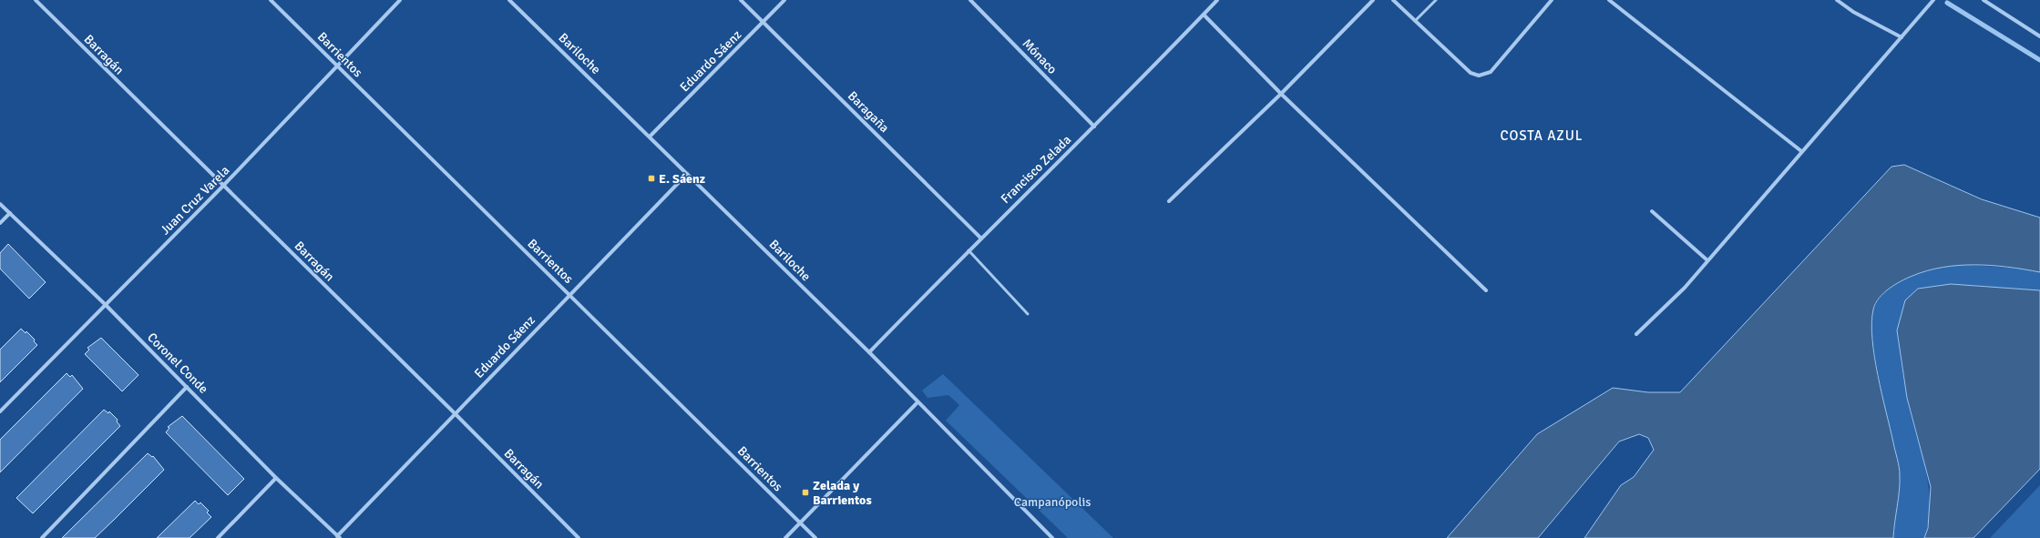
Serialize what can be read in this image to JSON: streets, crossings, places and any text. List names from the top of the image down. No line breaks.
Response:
{"streets":{"street":["Bariloche","Barragán","Barrientos","Mónaco","Eduardo Sáenz","Baragaña","Francisco Zelada","Juan Cruz Varela","Coronel Conde"]},"crossings":[["Bariloche","Eduardo Sáenz"],["Bariloche","Francisco Zelada"],["Barragán","Eduardo Sáenz"],["Barragán","Juan Cruz Varela"],["Barrientos","Eduardo Sáenz"],["Barrientos","Juan Cruz Varela"],["Mónaco","Francisco Zelada"],["Eduardo Sáenz","Baragaña"],["Eduardo Sáenz","Coronel Conde"],["Baragaña","Francisco Zelada"],["Juan Cruz Varela","Coronel Conde"]],"districts":["COSTA AZUL"],"parks":["Campanópolis"],"places":{"transit":["E. Sáenz","Zelada y Barrientos"]}}
